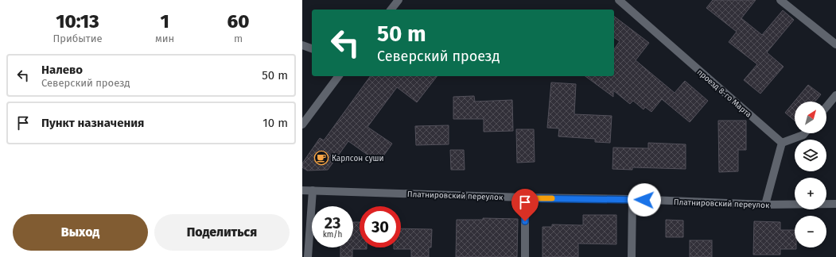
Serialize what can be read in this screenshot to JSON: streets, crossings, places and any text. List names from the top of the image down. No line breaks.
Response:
{"streets":{"street":["проезд 8-го Марта","Платнировский переулок"]},"places":{"cafe":["Карлсон суши"]},"north":"top right","page":{"eta":["10:13","Прибытие","1","мин","60","m"],"turn":["50 m","Северский проезд"],"list":[{"name":"Налево","note":"Северский проезд","value":"50 m"},{"name":"Пункт назначения","value":"10 m"}],"map_buttons":["+","−"],"speed":"23 km/h","limit":"30","buttons":["Выход","Поделиться"]}}
